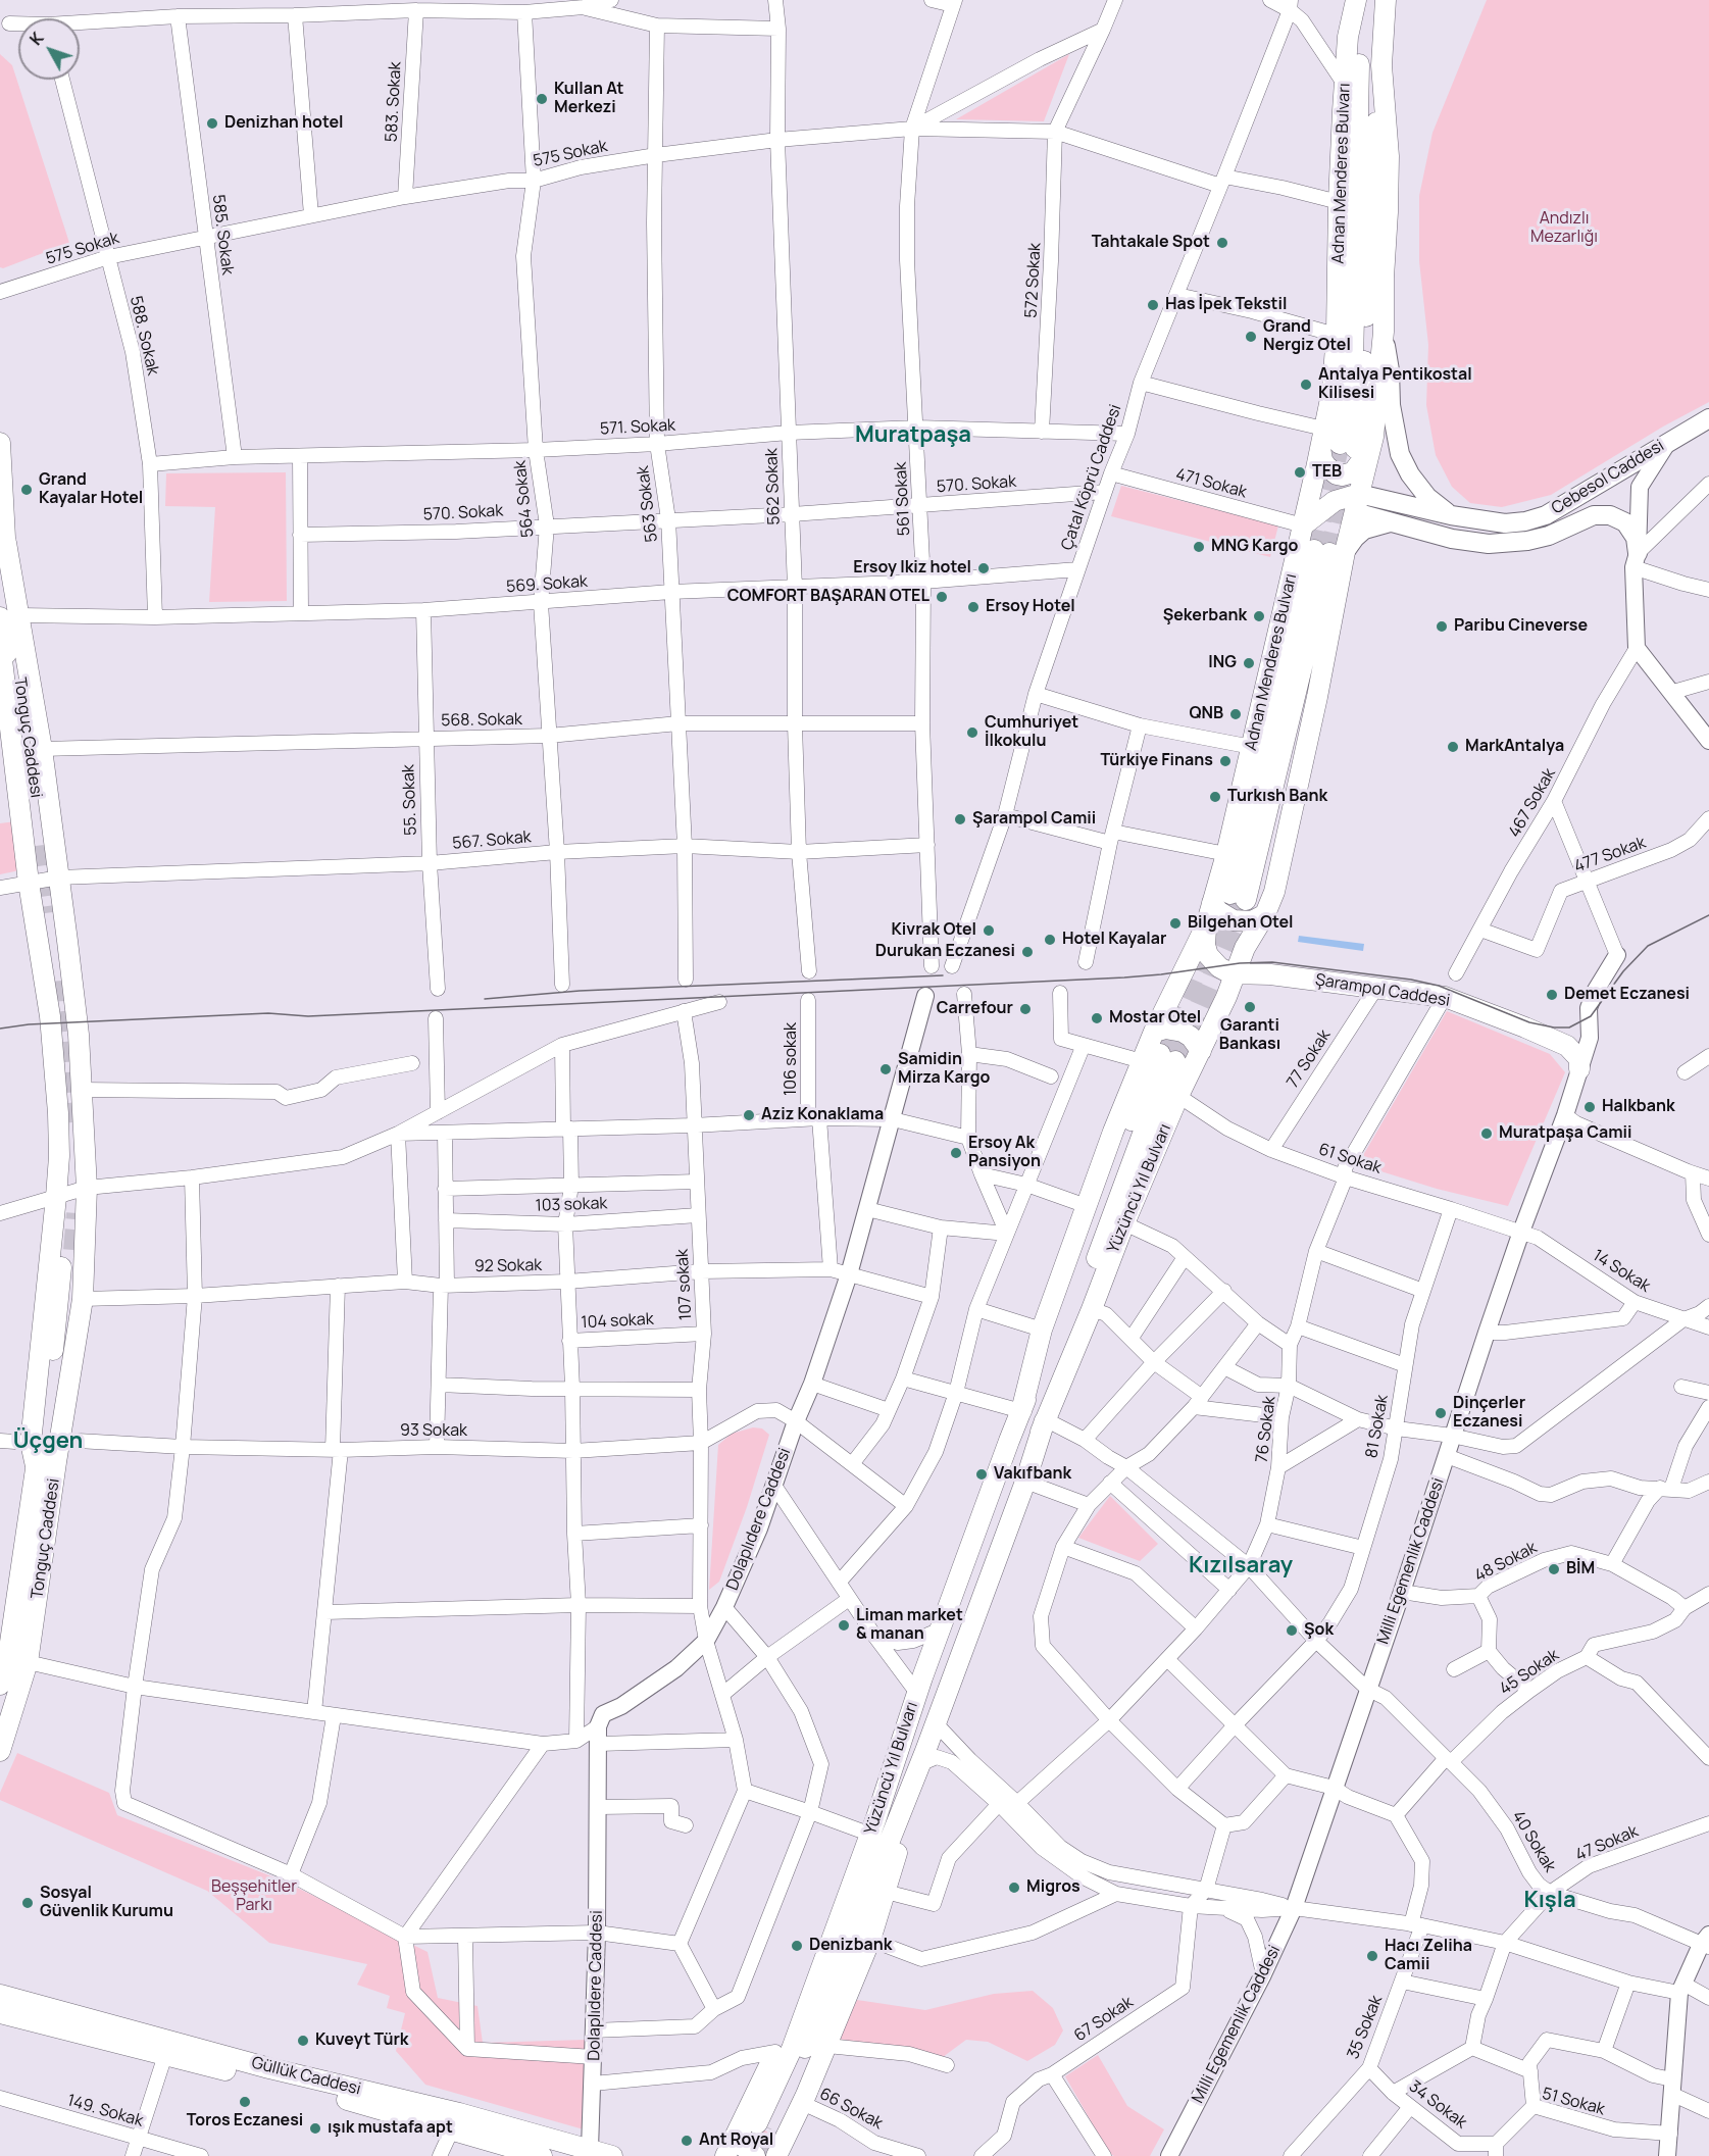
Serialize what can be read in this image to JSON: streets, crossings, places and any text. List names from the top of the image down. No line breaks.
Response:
{"streets":{"main road":["Adnan Menderes Bulvarı","Cebesol Caddesi","Tonguç Caddesi","Şarampol Caddesi","Yüzüncü Yıl Bulvarı","Güllük Caddesi"],"street":["583. Sokak","575 Sokak","585. Sokak","572 Sokak","588. Sokak","571. Sokak","Çatal Köprü Caddesi","471 Sokak","570. Sokak","562 Sokak","564 Sokak","561 Sokak","563 Sokak","569. Sokak","568. Sokak","55. Sokak","467 Sokak","567. Sokak","477 Sokak","106 sokak","77 Sokak","61 Sokak","103 sokak","92 Sokak","14 Sokak","107 sokak","104 sokak","81 Sokak","76 Sokak","93 Sokak","Dolaplıdere Caddesi","Milli Egemenlik Caddesi","48 Sokak","45 Sokak","40 Sokak","47 Sokak","67 Sokak","35 Sokak","51 Sokak","34 Sokak","66 Sokak","149. Sokak"]},"crossings":[["583. Sokak","575 Sokak"],["575 Sokak","585. Sokak"],["575 Sokak","588. Sokak"],["575 Sokak","562 Sokak"],["575 Sokak","564 Sokak"],["575 Sokak","561 Sokak"],["575 Sokak","563 Sokak"],["Adnan Menderes Bulvarı","Cebesol Caddesi"],["Adnan Menderes Bulvarı","471 Sokak"],["Adnan Menderes Bulvarı","Yüzüncü Yıl Bulvarı"],["585. Sokak","571. Sokak"],["572 Sokak","571. Sokak"],["588. Sokak","571. Sokak"],["588. Sokak","569. Sokak"],["571. Sokak","Çatal Köprü Caddesi"],["571. Sokak","562 Sokak"],["571. Sokak","564 Sokak"],["571. Sokak","561 Sokak"],["571. Sokak","563 Sokak"],["Çatal Köprü Caddesi","471 Sokak"],["Çatal Köprü Caddesi","570. Sokak"],["Çatal Köprü Caddesi","569. Sokak"],["570. Sokak","562 Sokak"],["570. Sokak","564 Sokak"],["570. Sokak","561 Sokak"],["570. Sokak","563 Sokak"],["562 Sokak","569. Sokak"],["562 Sokak","568. Sokak"],["562 Sokak","567. Sokak"],["564 Sokak","569. Sokak"],["564 Sokak","568. Sokak"],["564 Sokak","567. Sokak"],["561 Sokak","569. Sokak"],["561 Sokak","568. Sokak"],["561 Sokak","567. Sokak"],["563 Sokak","569. Sokak"],["563 Sokak","568. Sokak"],["563 Sokak","567. Sokak"],["569. Sokak","Tonguç Caddesi"],["569. Sokak","55. Sokak"],["568. Sokak","55. Sokak"],["55. Sokak","567. Sokak"],["467 Sokak","477 Sokak"],["Şarampol Caddesi","77 Sokak"],["Şarampol Caddesi","Yüzüncü Yıl Bulvarı"],["Şarampol Caddesi","76 Sokak"],["Şarampol Caddesi","Milli Egemenlik Caddesi"],["106 sokak","92 Sokak"],["77 Sokak","61 Sokak"],["61 Sokak","Yüzüncü Yıl Bulvarı"],["61 Sokak","14 Sokak"],["61 Sokak","81 Sokak"],["61 Sokak","76 Sokak"],["61 Sokak","Milli Egemenlik Caddesi"],["Yüzüncü Yıl Bulvarı","40 Sokak"],["103 sokak","107 sokak"],["92 Sokak","107 sokak"],["92 Sokak","Dolaplıdere Caddesi"],["14 Sokak","Milli Egemenlik Caddesi"],["107 sokak","104 sokak"],["107 sokak","93 Sokak"],["107 sokak","Dolaplıdere Caddesi"],["81 Sokak","40 Sokak"],["76 Sokak","40 Sokak"],["93 Sokak","Dolaplıdere Caddesi"],["Dolaplıdere Caddesi","Güllük Caddesi"],["Milli Egemenlik Caddesi","48 Sokak"],["Milli Egemenlik Caddesi","40 Sokak"],["48 Sokak","45 Sokak"],["45 Sokak","40 Sokak"],["45 Sokak","35 Sokak"],["40 Sokak","47 Sokak"],["35 Sokak","34 Sokak"],["51 Sokak","34 Sokak"]],"districts":["Muratpaşa","Üçgen","Kızılsaray","Kışla"],"parks":["Andızlı Mezarlığı","Beşşehitler Parkı"],"places":["Kullan At Merkezi","Denizhan hotel","Tahtakale Spot","Has İpek Tekstil","Grand Nergiz Otel","Antalya Pentikostal Kilisesi","TEB","Grand Kayalar Hotel","MNG Kargo","Ersoy Ikiz hotel","COMFORT BAŞARAN OTEL","Ersoy Hotel","Şekerbank","Paribu Cineverse","ING","QNB","Cumhuriyet İlkokulu","MarkAntalya","Türkiye Finans","Turkısh Bank","Şarampol Camii","Bilgehan Otel","Kivrak Otel","Hotel Kayalar","Durukan Eczanesi","Demet Eczanesi","Garanti Bankası","Carrefour","Mostar Otel","Samidin Mirza Kargo","Halkbank","Aziz Konaklama","Muratpaşa Camii","Ersoy Ak Pansiyon","Dinçerler Eczanesi","Vakıfbank","BİM","Liman market & manan","Şok","Migros","Sosyal Güvenlik Kurumu","Denizbank","Hacı Zeliha Camii","Kuveyt Türk","Toros Eczanesi","ışık mustafa apt","Ant Royal"],"north":"top left"}
